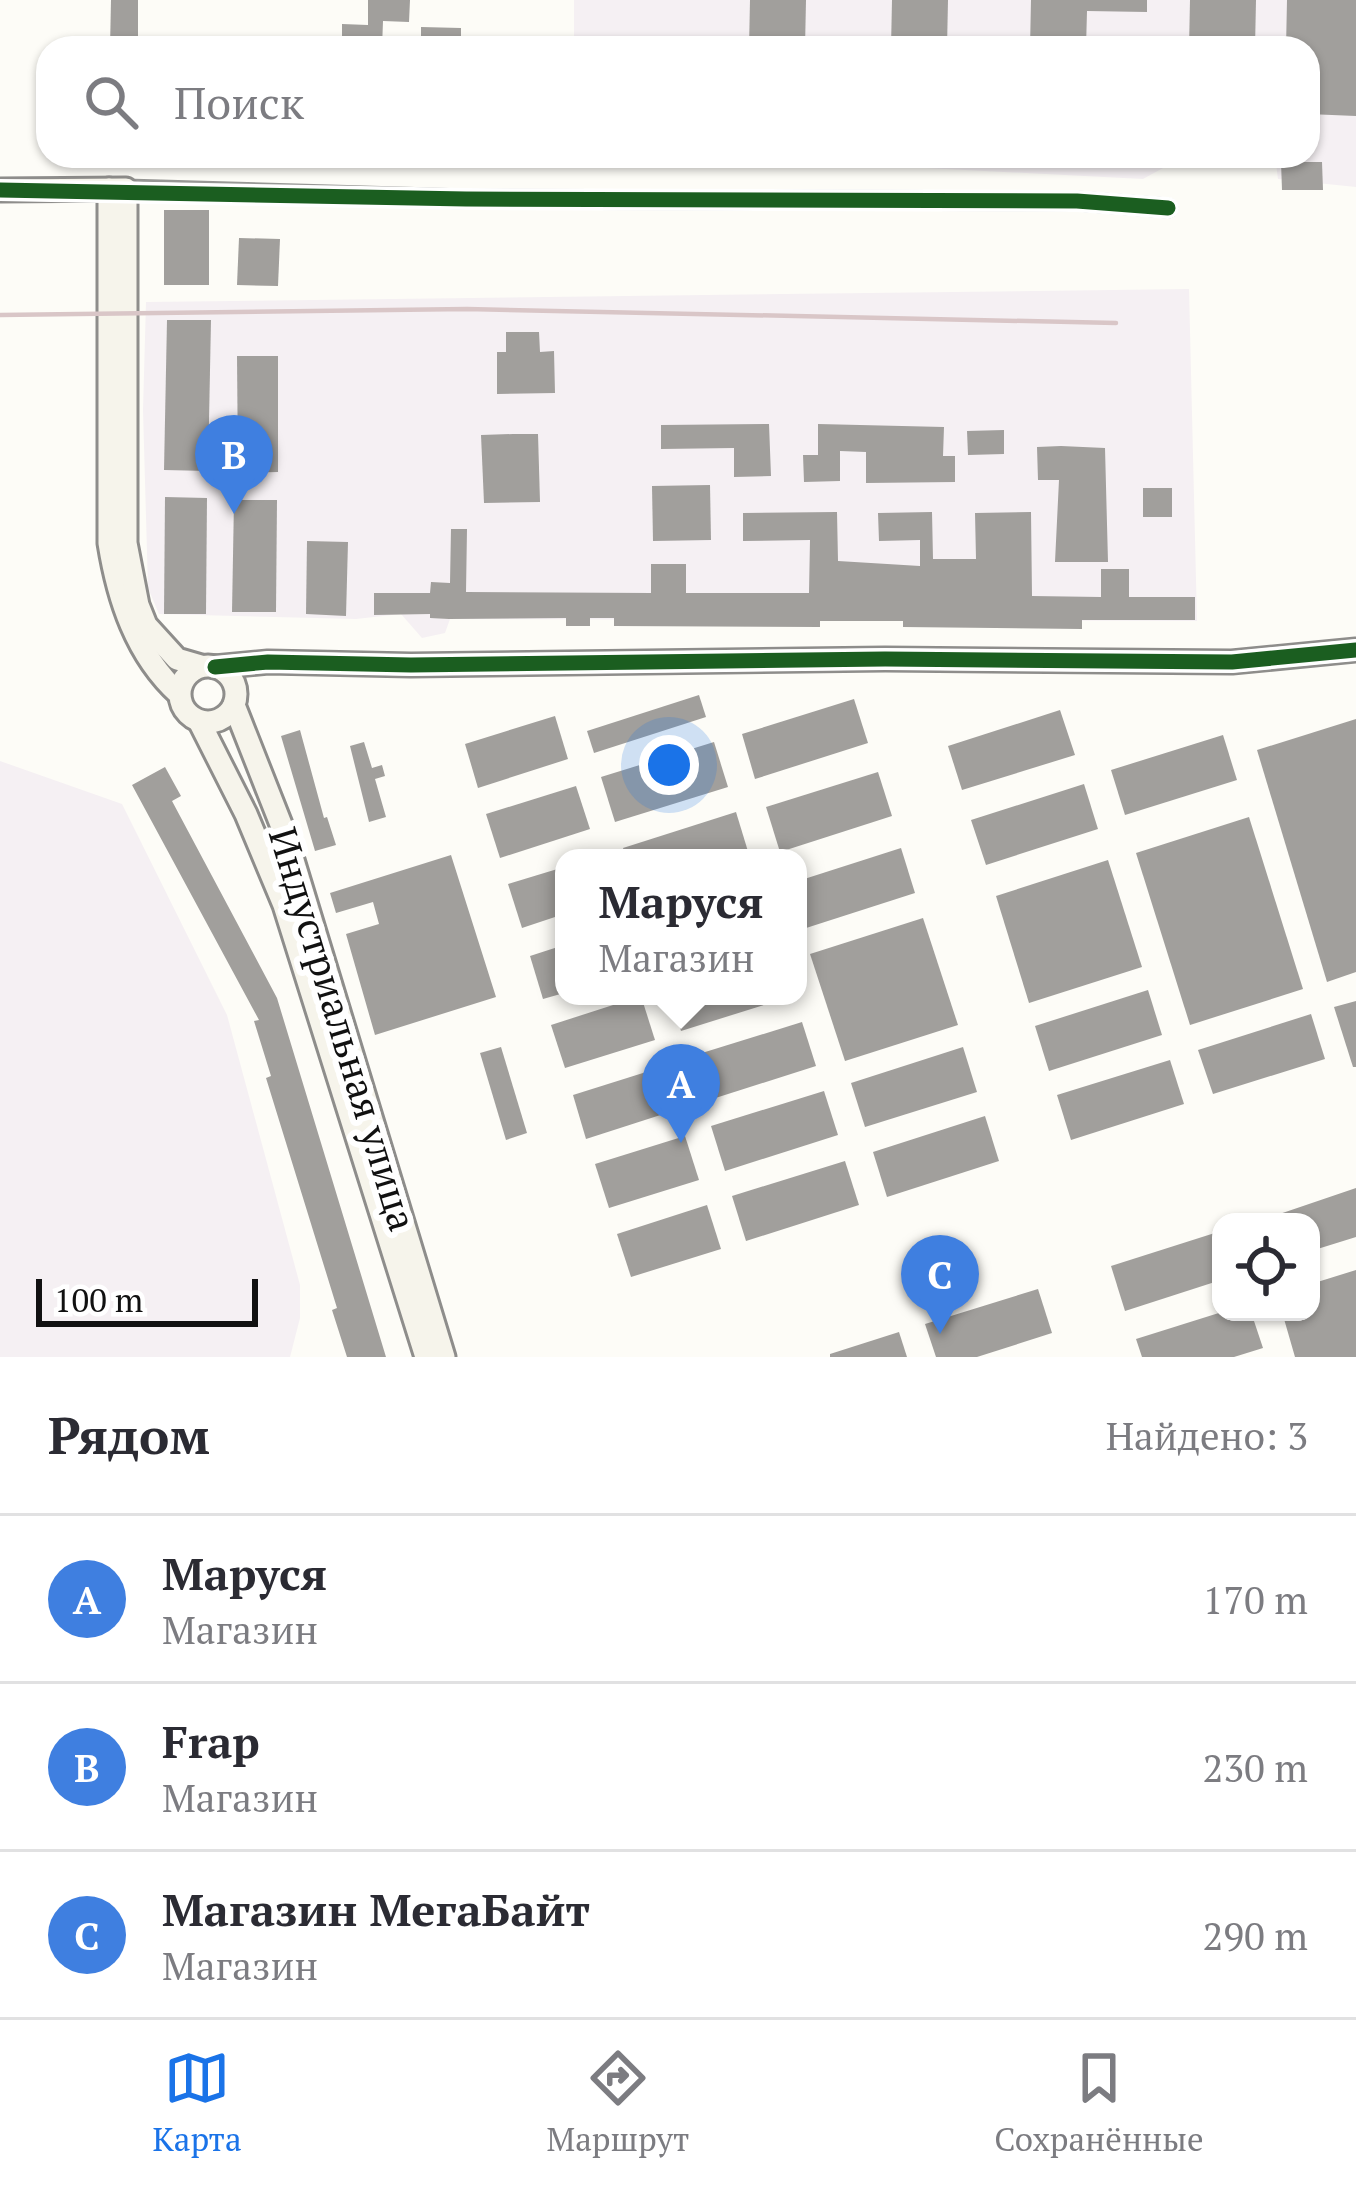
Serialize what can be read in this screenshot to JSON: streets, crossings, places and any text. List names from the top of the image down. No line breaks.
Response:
{"streets":{"street":["Индустриальная улица"]},"scale_bar":"100 m","page":{"search":"Поиск","pins":["B","A","C"],"popup":["Маруся","Магазин"],"scale":"100 m","heading":["Рядом","Найдено: 3"],"list":[{"mark":"A","name":"Маруся","note":"Магазин","value":"170 m"},{"mark":"B","name":"Frap","note":"Магазин","value":"230 m"},{"mark":"C","name":"Магазин МегаБайт","note":"Магазин","value":"290 m"}],"nav":["Карта","Маршрут","Сохранённые"]}}
